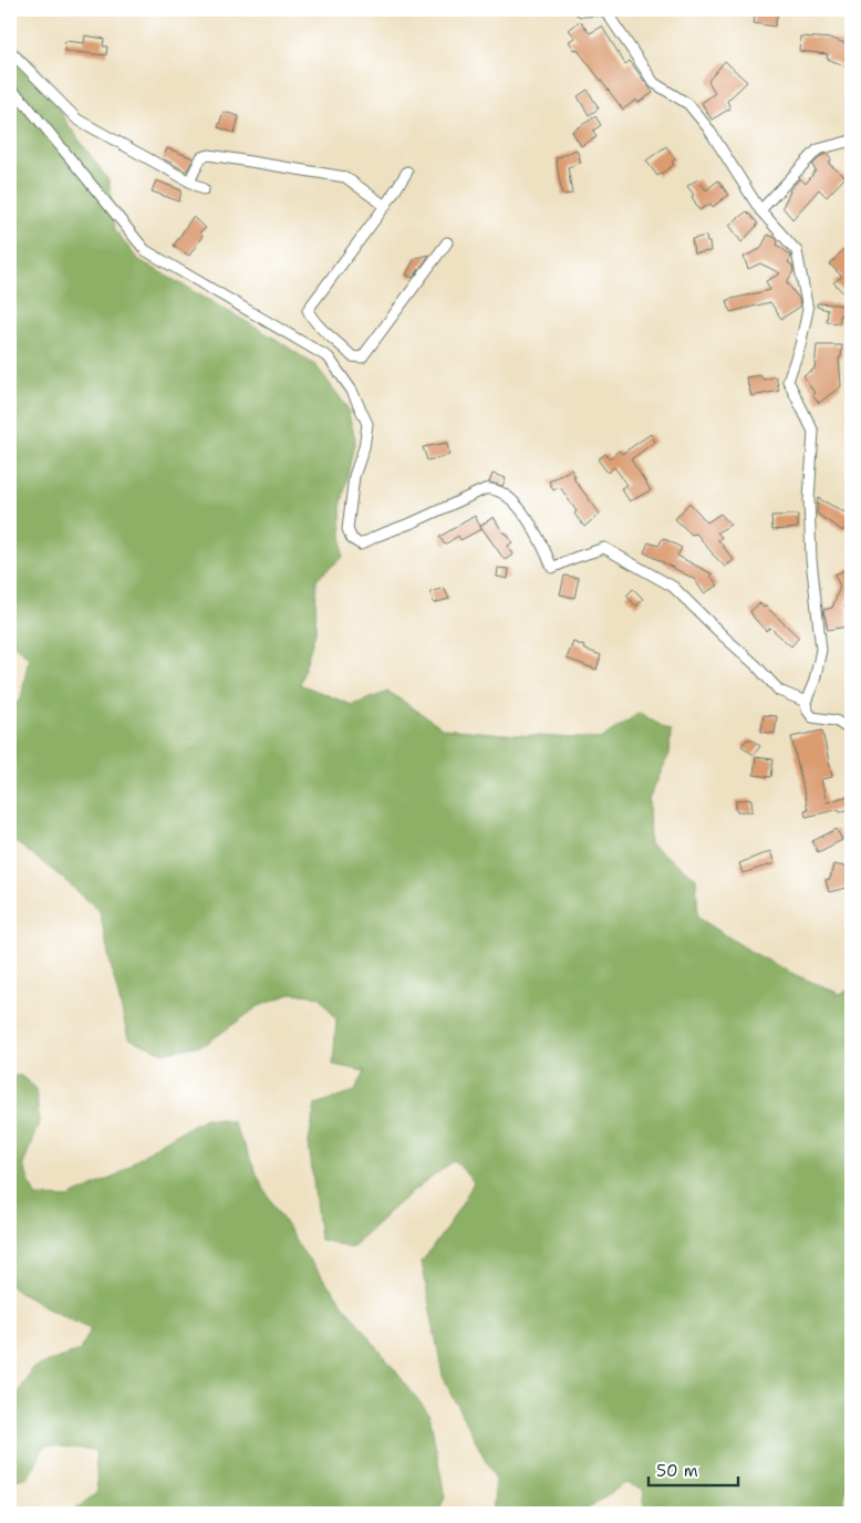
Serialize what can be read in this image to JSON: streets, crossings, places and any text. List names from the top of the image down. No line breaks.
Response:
{"scale_bar":"50 m"}
